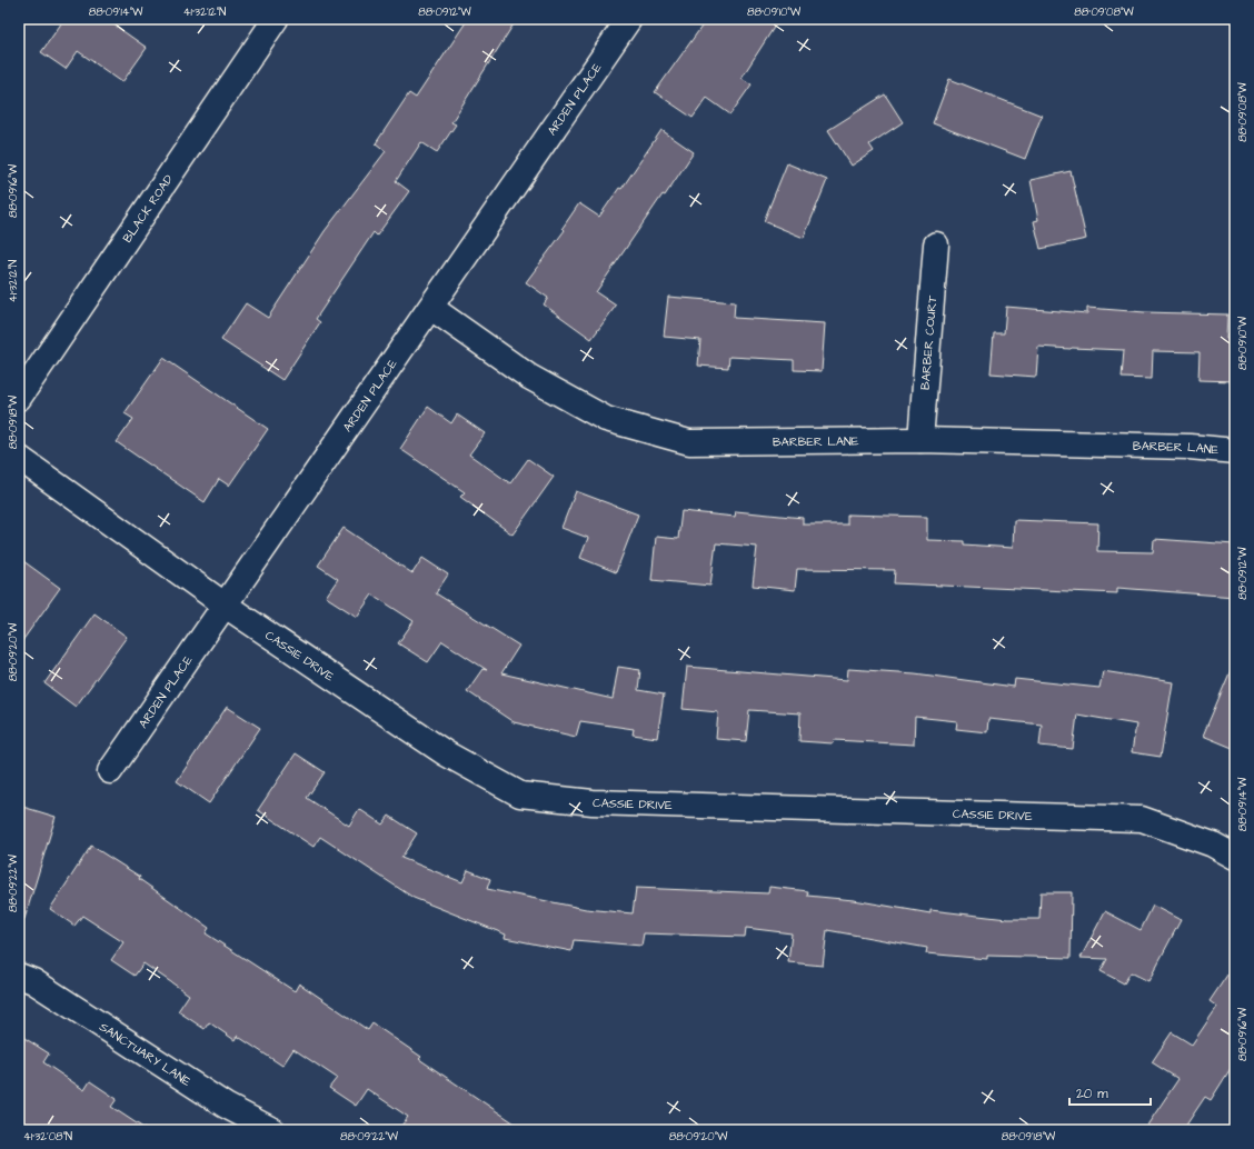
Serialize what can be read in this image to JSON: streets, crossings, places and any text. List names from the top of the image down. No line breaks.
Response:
{"streets":{"street":["ARDEN PLACE","BLACK ROAD","BARBER COURT","BARBER LANE","CASSIE DRIVE","SANCTUARY LANE"]},"crossings":[["ARDEN PLACE","BARBER LANE"],["ARDEN PLACE","CASSIE DRIVE"],["BARBER COURT","BARBER LANE"]],"scale_bar":"20 m","coordinates":["88°09'14\"W","41°32'12\"N","88°09'12\"W","88°09'10\"W","88°09'08\"W","88°09'16\"W","88°09'18\"W","88°09'20\"W","88°09'22\"W","41°32'08\"N"]}
